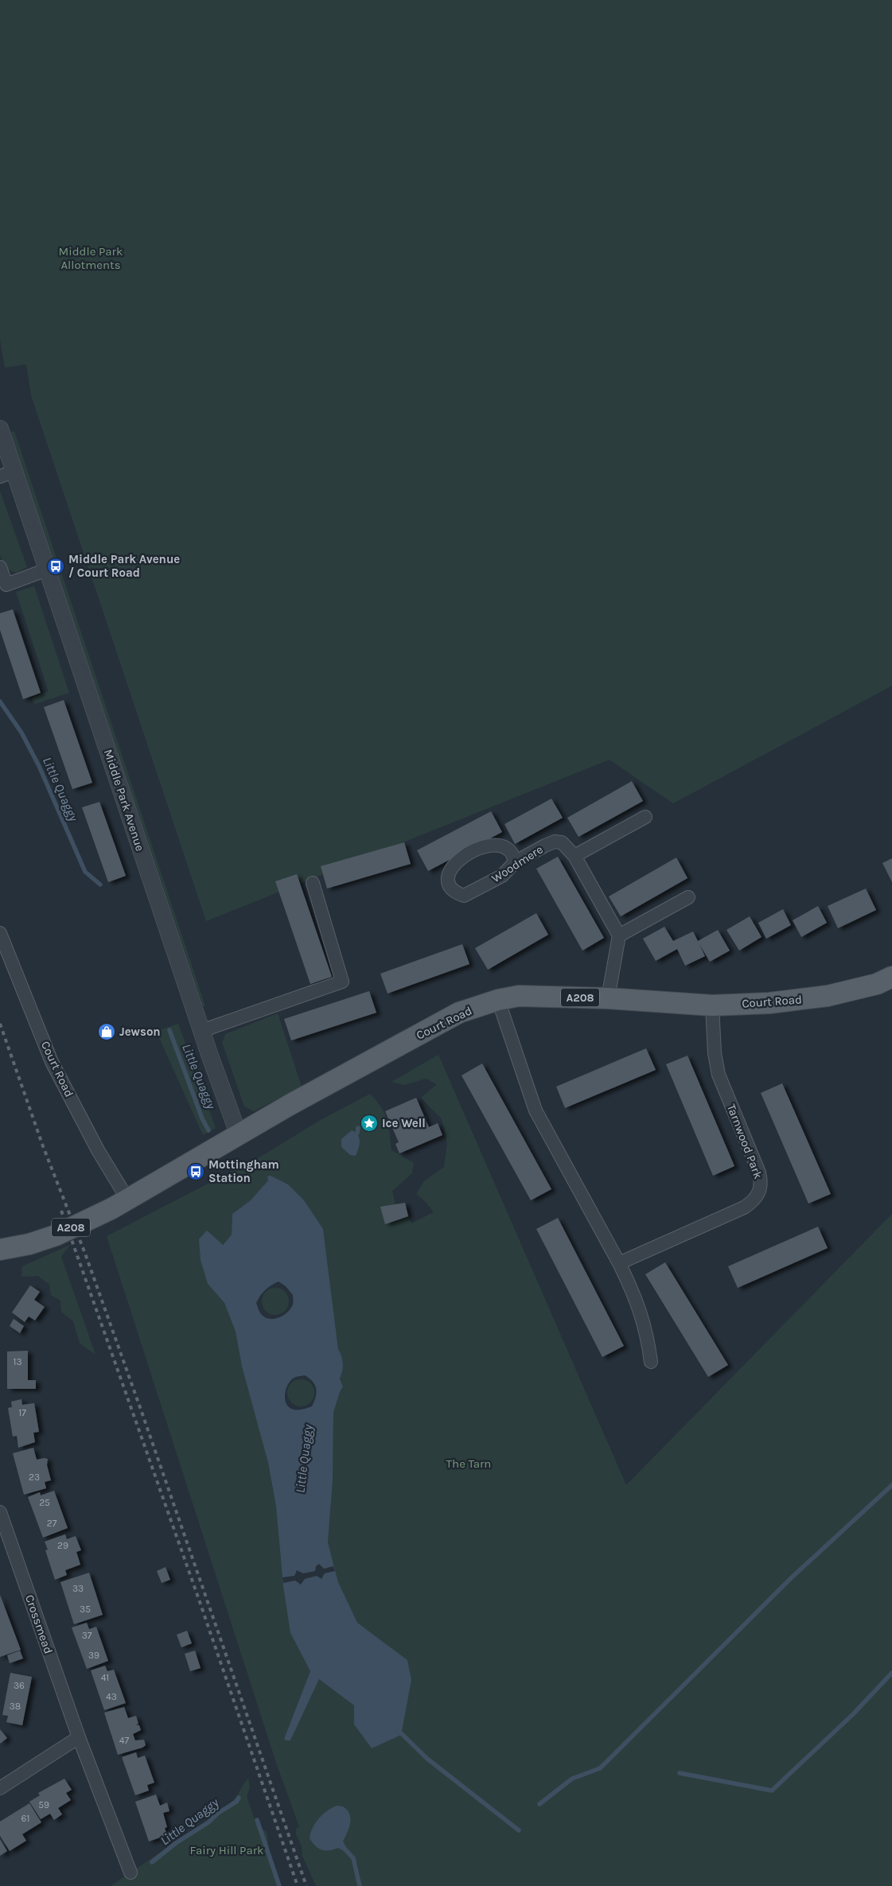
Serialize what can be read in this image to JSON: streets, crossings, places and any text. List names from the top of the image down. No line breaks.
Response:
{"streets":{"main road":["A208","Court Road"],"street":["Middle Park Avenue","Woodmere","Tarnwood Park","Crossmead"]},"crossings":[["Middle Park Avenue","Court Road"],["Court Road","Tarnwood Park"]],"water":["Little Quaggy"],"parks":["Middle Park Allotments","The Tarn","Fairy Hill Park"],"places":{"bus stop":["Middle Park Avenue / Court Road","Mottingham Station"],"shop":["Jewson"],"place":["Ice Well"]},"house_numbers":["13","17","23","25","27","29","33","35","37","39","41","36","43","38","47","59","61"]}
